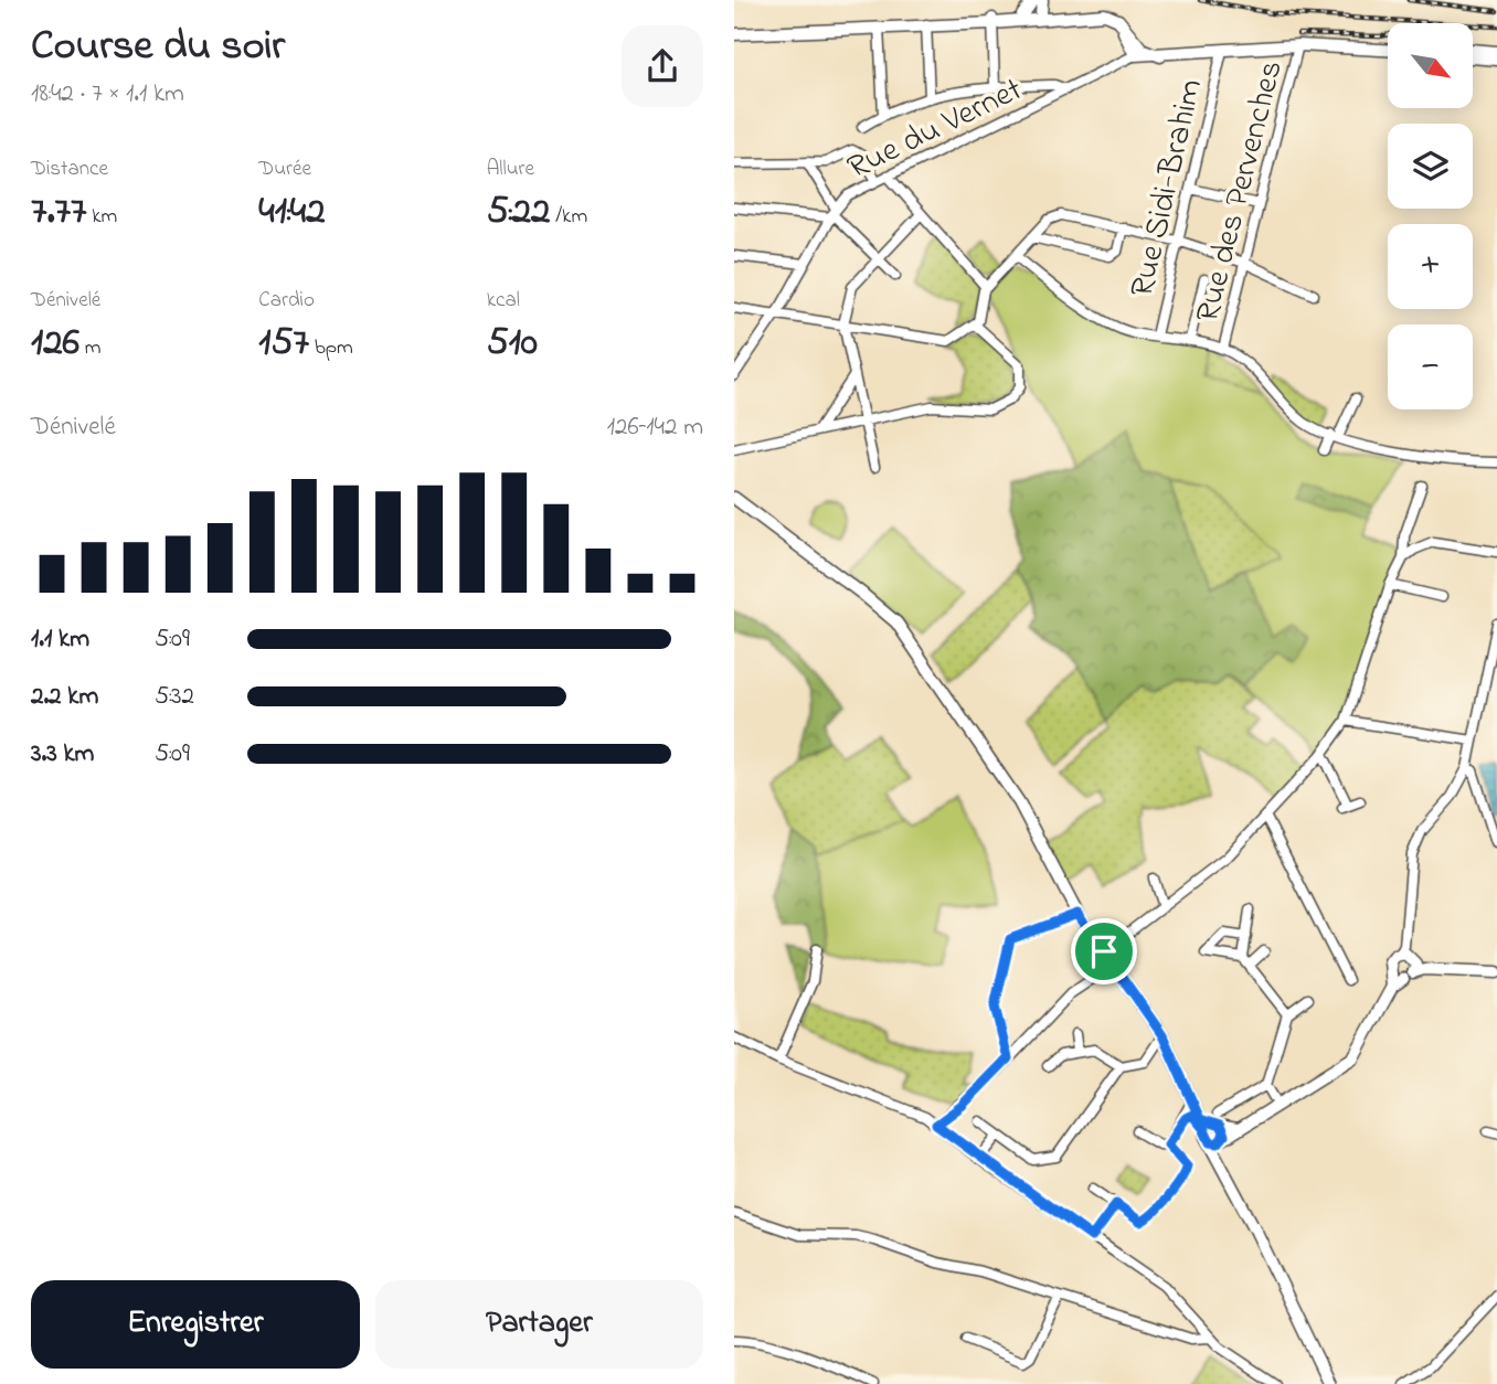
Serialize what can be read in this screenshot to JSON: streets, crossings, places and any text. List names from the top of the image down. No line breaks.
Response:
{"streets":{"street":["Rue du Vernet","Rue Sidi-Brahim","Rue des Pervenches"]},"north":"bottom right","page":{"heading":["Course du soir","18:42 · 7 × 1.1 km"],"map_buttons":["+","−"],"stats":[["Distance","7.77 km"],["Durée","41:42"],["Allure","5:22 /km"],["Dénivelé","126 m"],["Cardio","157 bpm"],["kcal","510"]],"chart":["Dénivelé","126–142 m"],"list":[{"name":"1.1 km","note":"5:09"},{"name":"2.2 km","note":"5:32"},{"name":"3.3 km","note":"5:09"}],"buttons":["Enregistrer","Partager"]}}
